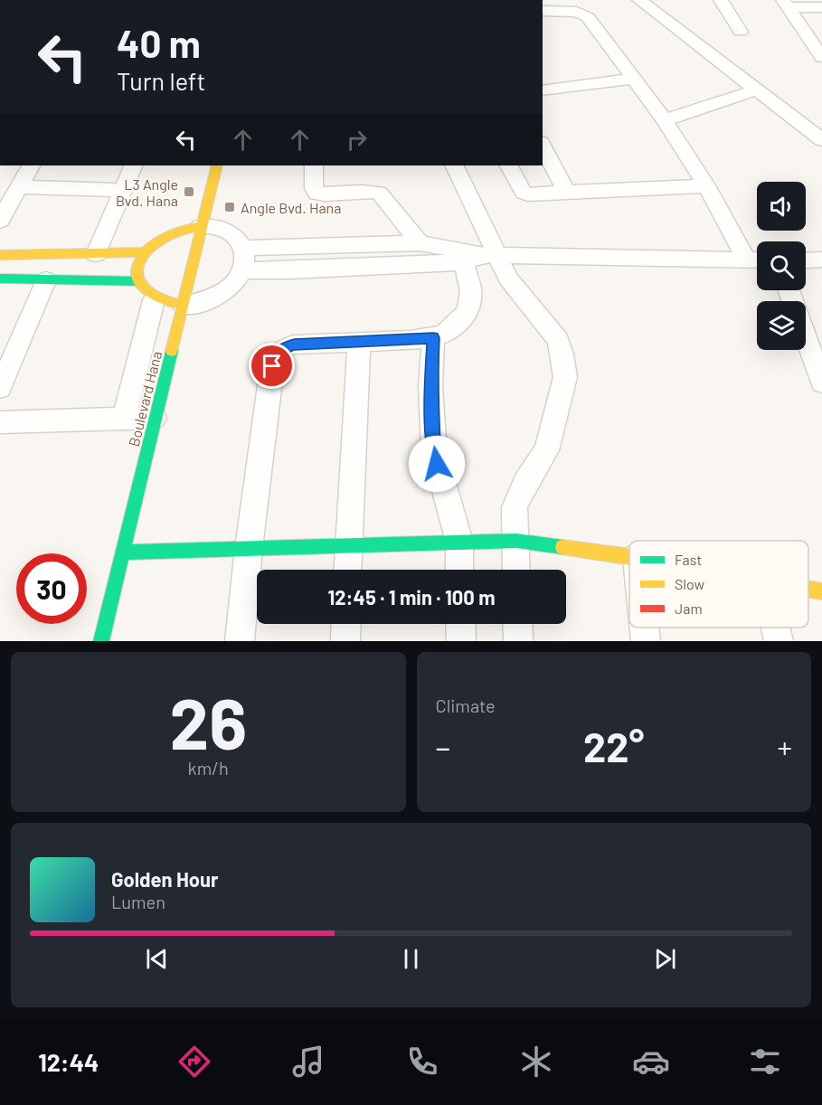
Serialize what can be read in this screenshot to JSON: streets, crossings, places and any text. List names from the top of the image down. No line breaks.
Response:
{"streets":{"street":["Boulevard Hana"]},"places":{"transit":["L3 Angle Bvd. Hana","Angle Bvd. Hana"]},"legend":["Fast","Slow","Jam"],"page":{"turn":["40 m","Turn left"],"limit":"30","trip":"12:45 · 1 min · 100 m","tile":[["26","km/h"],"Climate"],"heat":["−","22°","+"],"song":["Golden Hour","Lumen"],"tabs":"12:44"}}
